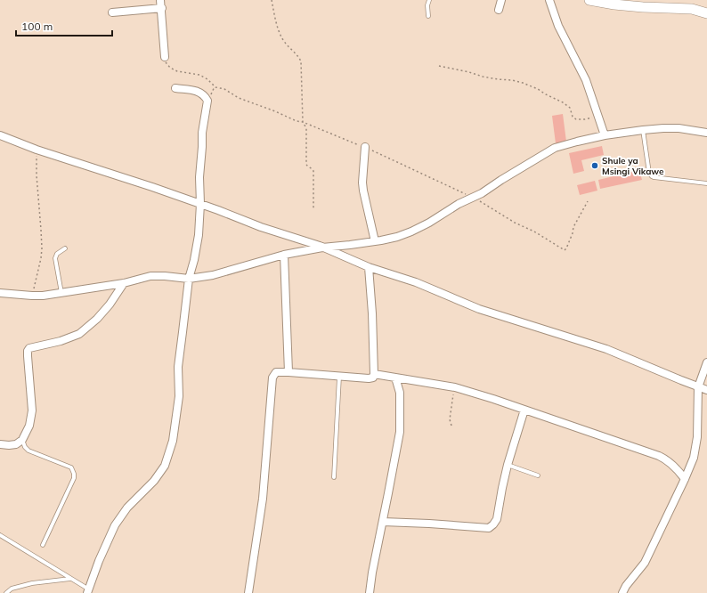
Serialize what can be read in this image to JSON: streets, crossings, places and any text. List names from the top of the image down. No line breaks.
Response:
{"places":["Shule ya Msingi Vikawe"],"scale_bar":"100 m"}
